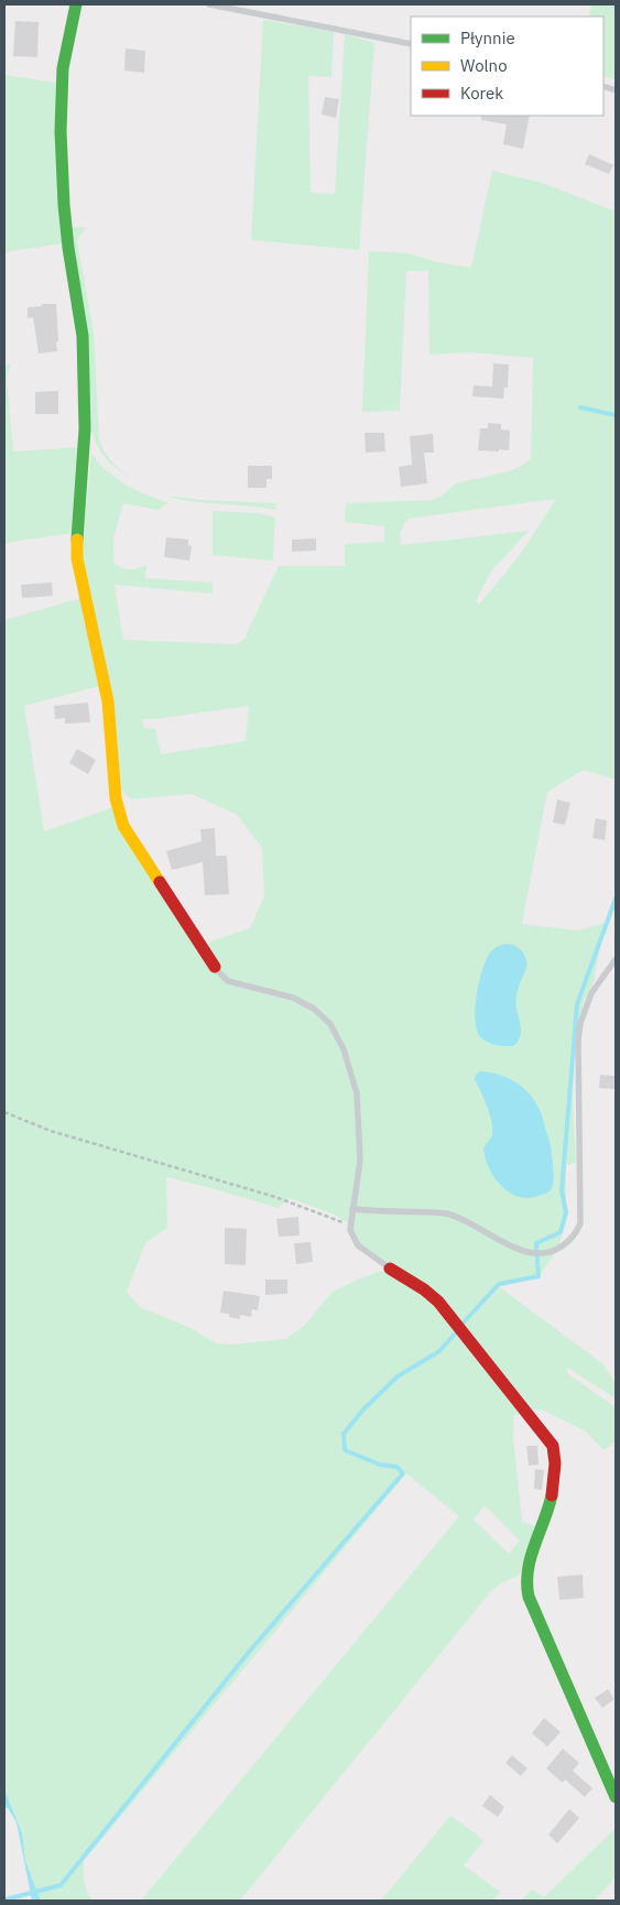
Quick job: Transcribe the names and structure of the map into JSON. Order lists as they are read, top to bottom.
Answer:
{
  "legend": ["Płynnie", "Wolno", "Korek"]
}
